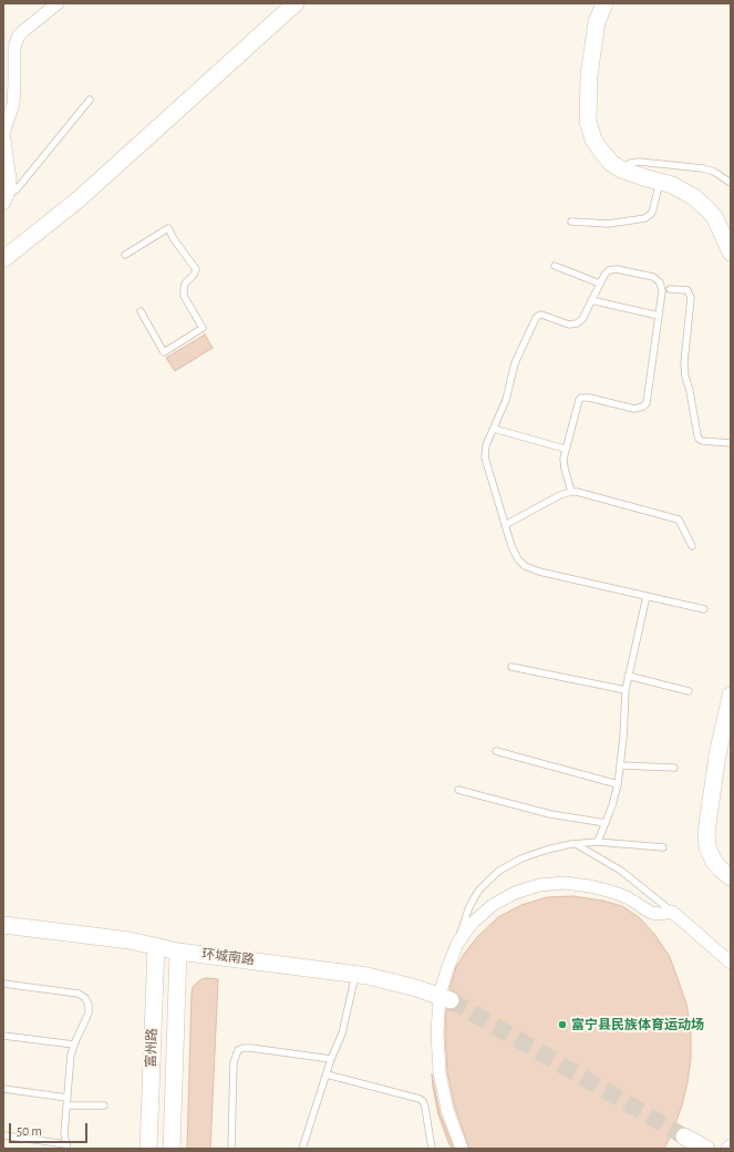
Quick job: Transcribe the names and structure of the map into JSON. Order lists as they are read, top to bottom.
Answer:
{
  "streets": {
    "main road": ["环城南路", "富州路"]
  },
  "crossings": [
    ["环城南路", "富州路"]
  ],
  "places": ["富宁县民族体育运动场"],
  "scale_bar": "50 m"
}
